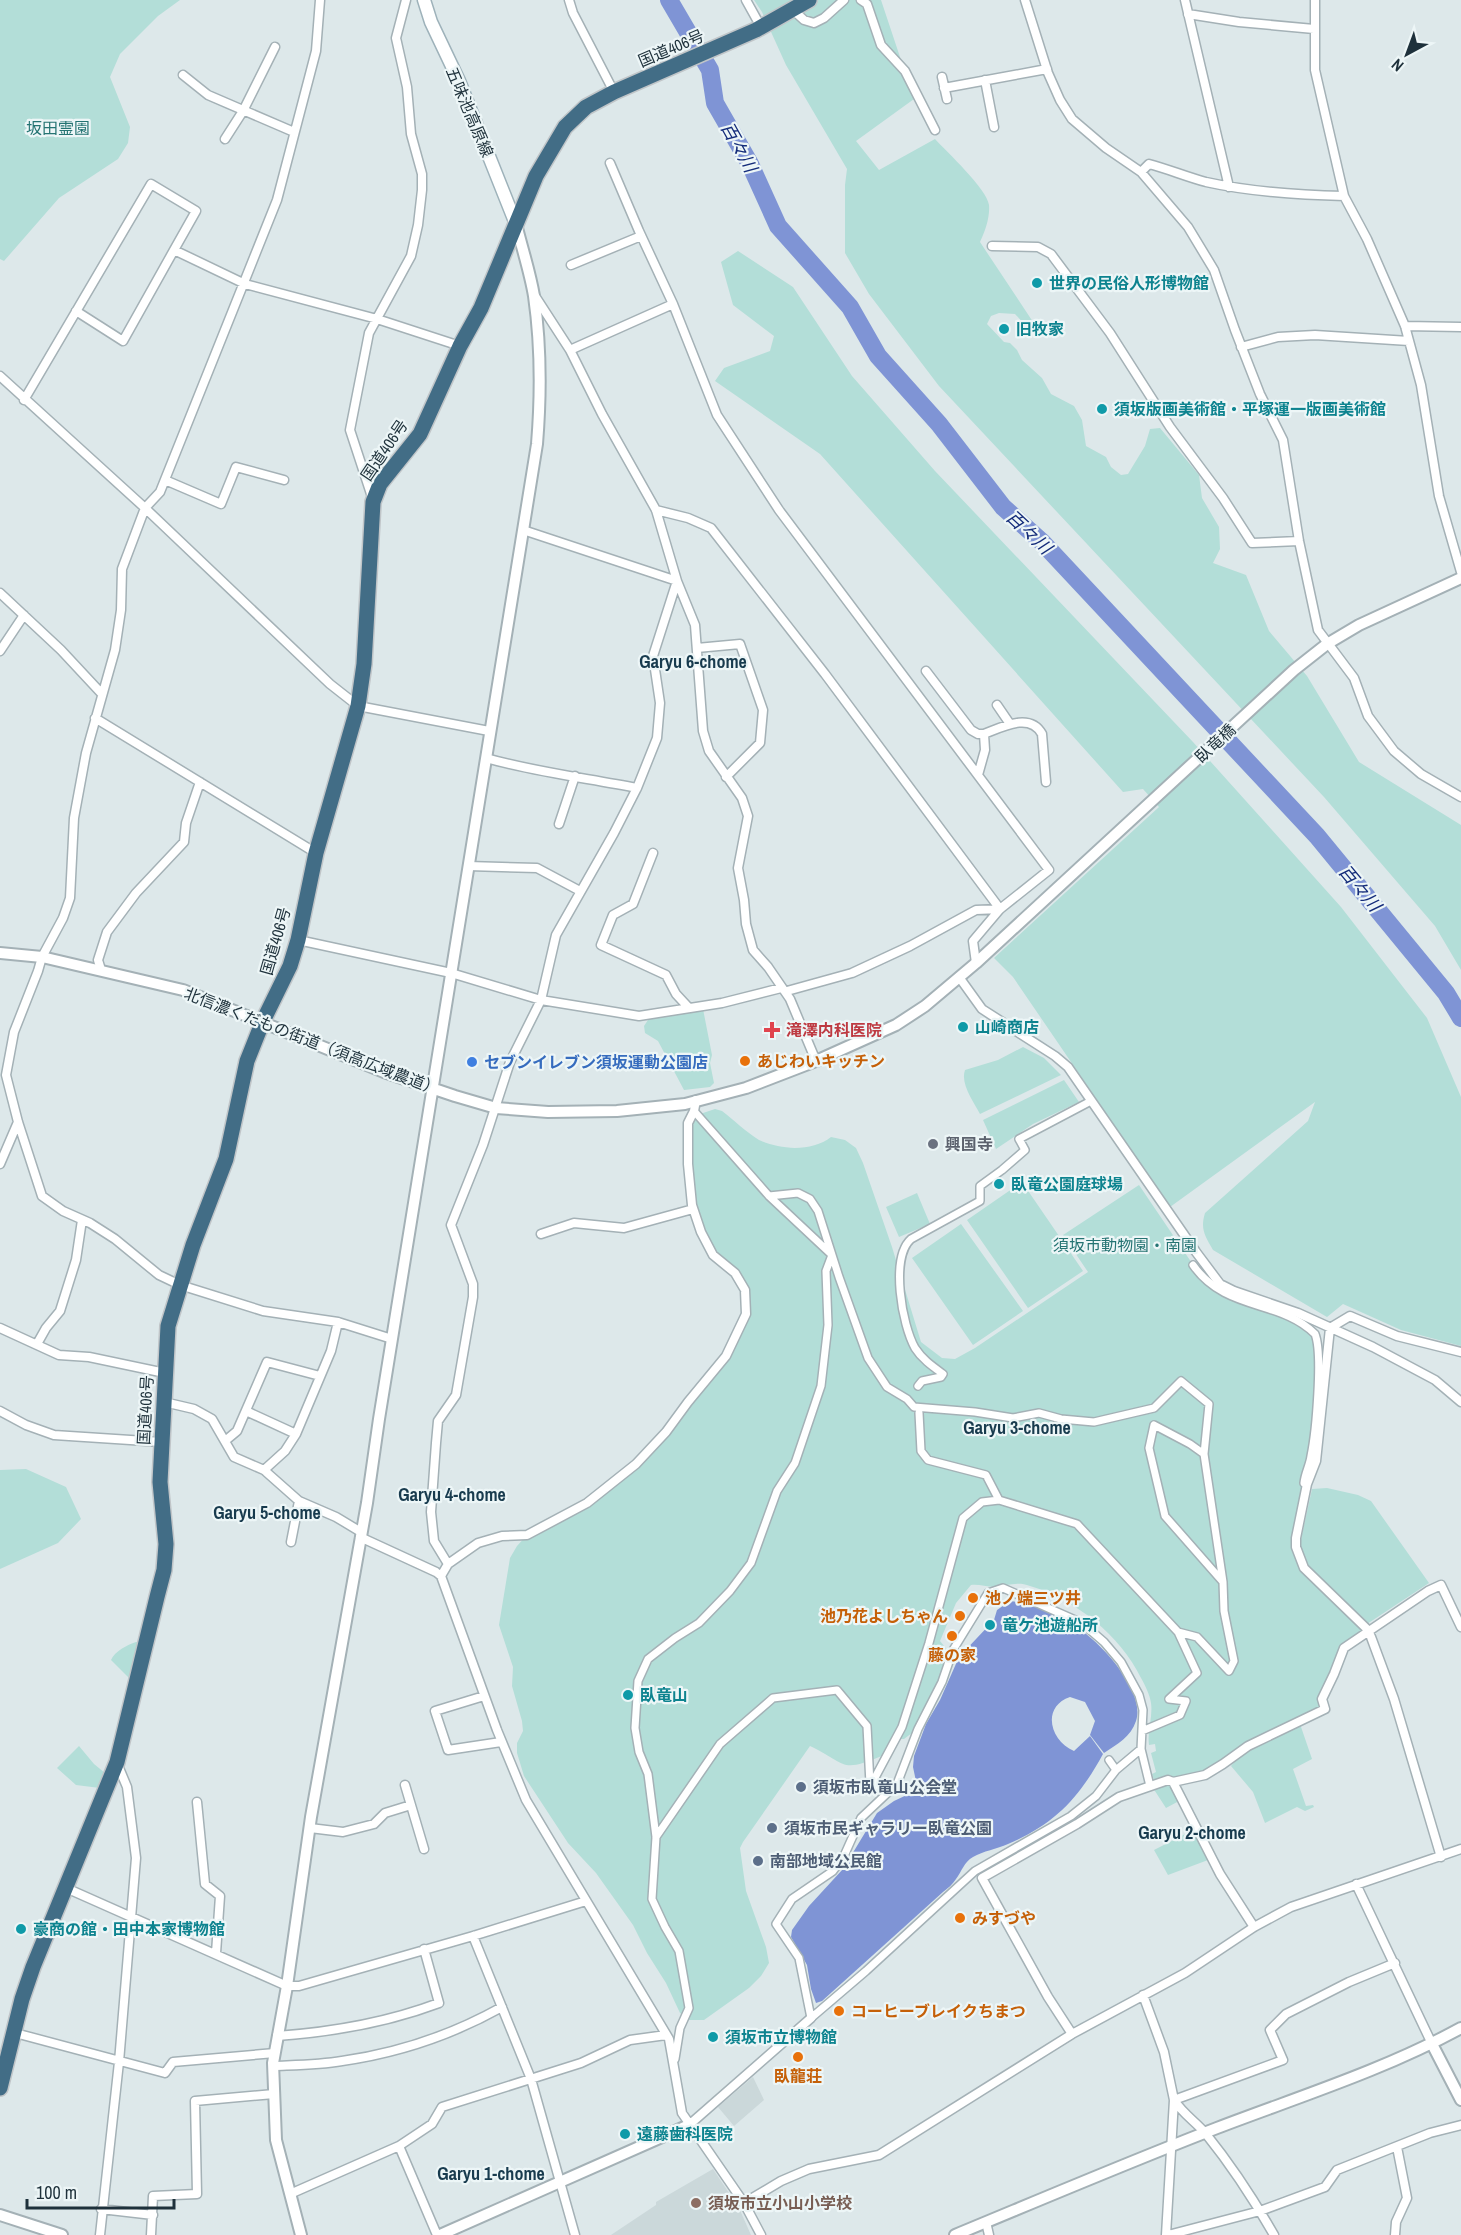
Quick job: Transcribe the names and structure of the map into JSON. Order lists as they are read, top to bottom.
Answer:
{
  "streets": {
    "highway": ["国道406号"],
    "main road": ["五味池高原線"],
    "street": ["臥竜橋", "北信濃くだもの街道（須高広域農道）"]
  },
  "crossings": [
    ["国道406号", "五味池高原線"],
    ["国道406号", "北信濃くだもの街道（須高広域農道）"],
    ["臥竜橋", "北信濃くだもの街道（須高広域農道）"]
  ],
  "districts": [
    "Garyu 6-chome",
    "Garyu 3-chome",
    "Garyu 4-chome",
    "Garyu 5-chome",
    "Garyu 2-chome",
    "Garyu 1-chome"
  ],
  "water": ["百々川"],
  "parks": ["坂田霊園", "須坂市動物園・南園"],
  "places": {
    "other": [
      "世界の民俗人形博物館",
      "旧牧家",
      "須坂版画美術館・平塚運一版画美術館",
      "山崎商店",
      "あじわいキッチン",
      "セブンイレブン須坂運動公園店",
      "興国寺",
      "臥竜公園庭球場",
      "池ノ端三ツ井",
      "池乃花よしちゃん",
      "竜ケ池遊船所",
      "藤の家",
      "臥竜山",
      "須坂市臥竜山公会堂",
      "須坂市民ギャラリー臥竜公園",
      "南部地域公民館",
      "みすづや",
      "豪商の館・田中本家博物館",
      "コーヒーブレイクちまつ",
      "須坂市立博物館",
      "臥龍荘",
      "遠藤歯科医院",
      "須坂市立小山小学校"
    ],
    "health": ["滝澤内科医院"]
  },
  "scale_bar": "100 m",
  "north": "bottom left"
}
